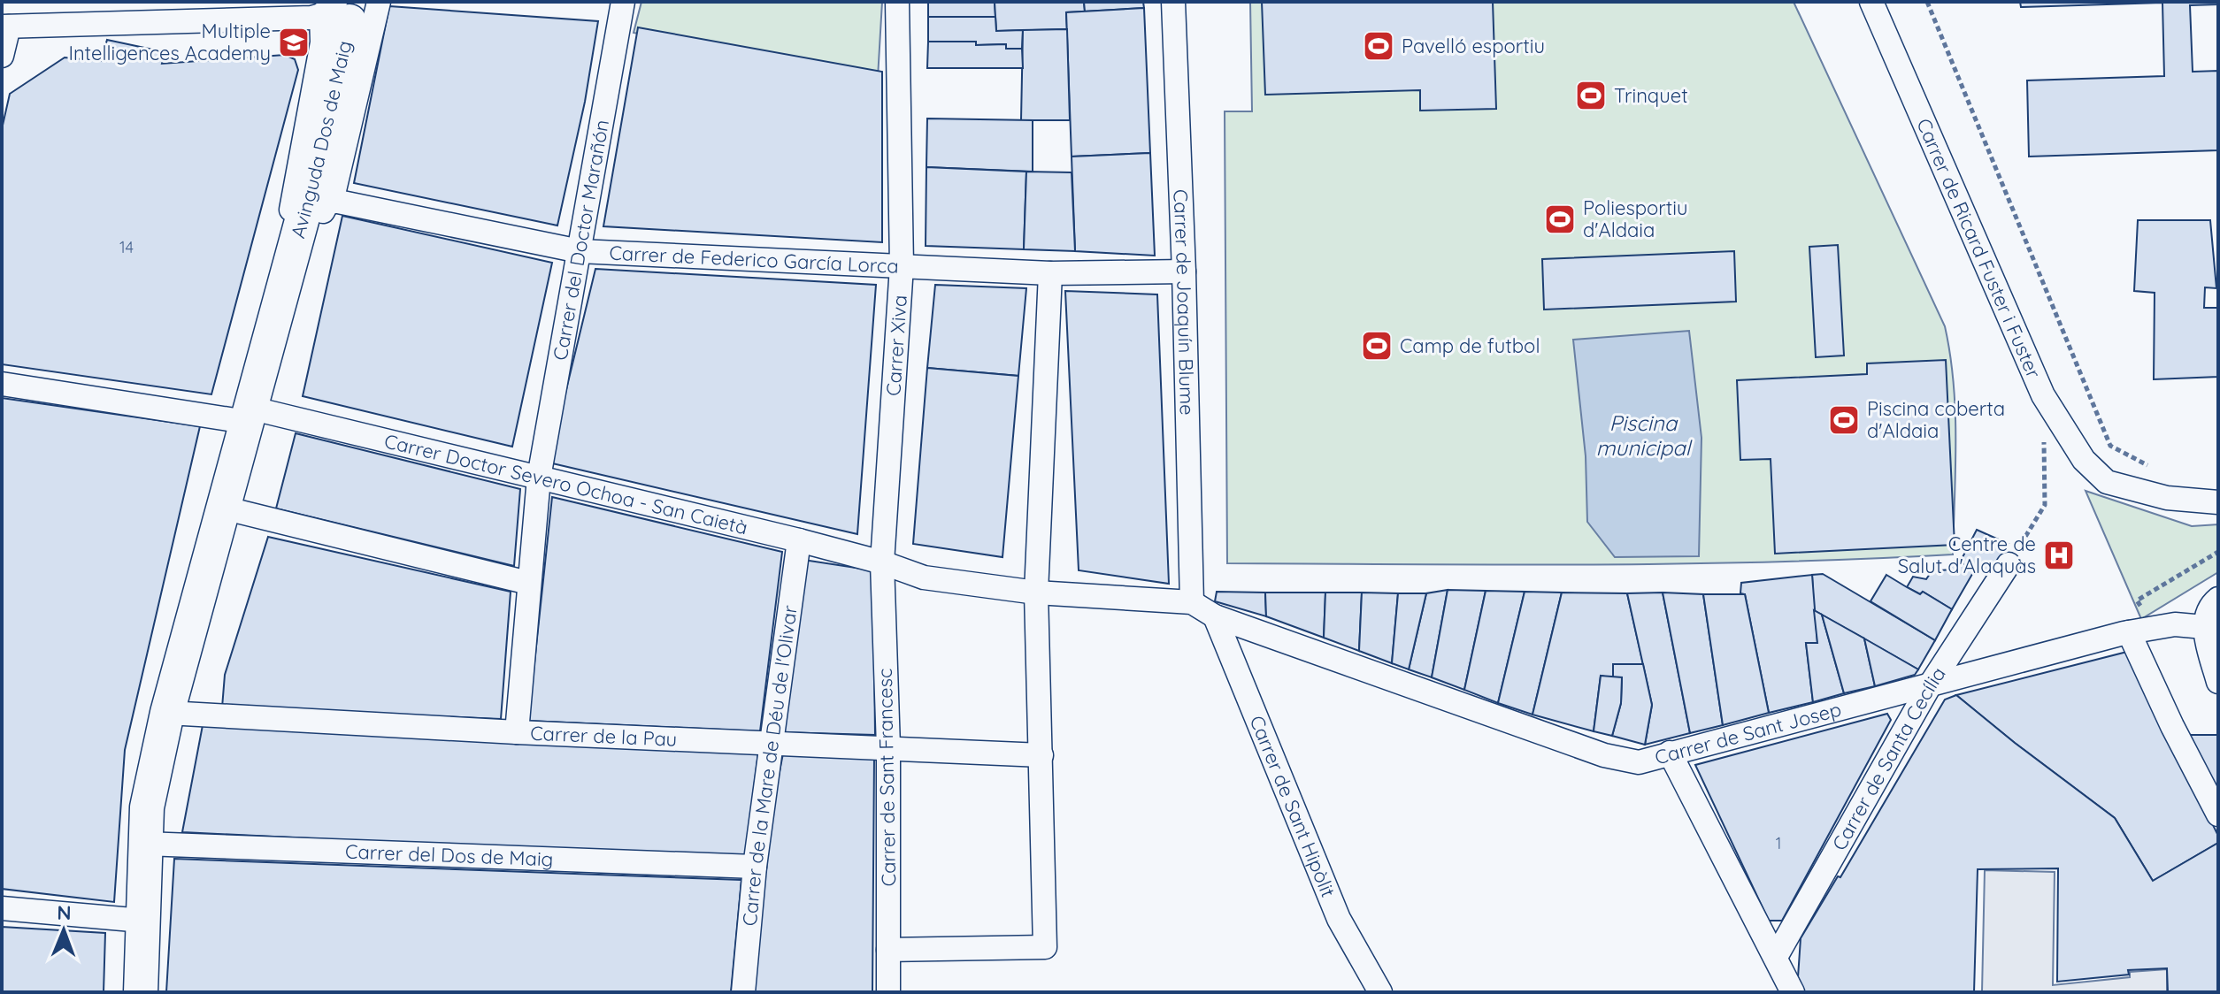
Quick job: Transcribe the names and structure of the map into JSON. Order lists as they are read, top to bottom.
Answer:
{
  "streets": {
    "street": [
      "Avinguda Dos de Maig",
      "Carrer del Doctor Marañón",
      "Carrer de Ricard Fuster i Fuster",
      "Carrer de Federico García Lorca",
      "Carrer de Joaquín Blume",
      "Carrer Xiva",
      "Carrer Doctor Severo Ochoa - San Caietà",
      "Carrer de Sant Josep",
      "Carrer de la Pau",
      "Carrer de Santa Cecília",
      "Carrer de la Mare de Déu de l'Olivar",
      "Carrer de Sant Francesc",
      "Carrer de Sant Hipòlit",
      "Carrer del Dos de Maig"
    ]
  },
  "crossings": [
    ["Avinguda Dos de Maig", "Carrer de Federico García Lorca"],
    ["Avinguda Dos de Maig", "Carrer Doctor Severo Ochoa - San Caietà"],
    ["Avinguda Dos de Maig", "Carrer de la Pau"],
    ["Avinguda Dos de Maig", "Carrer del Dos de Maig"],
    ["Carrer del Doctor Marañón", "Carrer de Federico García Lorca"],
    ["Carrer del Doctor Marañón", "Carrer Doctor Severo Ochoa - San Caietà"],
    ["Carrer del Doctor Marañón", "Carrer de la Pau"],
    ["Carrer de Federico García Lorca", "Carrer de Joaquín Blume"],
    ["Carrer de Federico García Lorca", "Carrer Xiva"],
    ["Carrer de Joaquín Blume", "Carrer Doctor Severo Ochoa - San Caietà"],
    ["Carrer de Joaquín Blume", "Carrer de Sant Josep"],
    ["Carrer Xiva", "Carrer Doctor Severo Ochoa - San Caietà"],
    ["Carrer Xiva", "Carrer de Sant Francesc"],
    ["Carrer Doctor Severo Ochoa - San Caietà", "Carrer de Sant Josep"],
    ["Carrer Doctor Severo Ochoa - San Caietà", "Carrer de la Mare de Déu de l'Olivar"],
    ["Carrer Doctor Severo Ochoa - San Caietà", "Carrer de Sant Francesc"],
    ["Carrer de Sant Josep", "Carrer de Santa Cecília"],
    ["Carrer de Sant Josep", "Carrer de Sant Hipòlit"],
    ["Carrer de la Pau", "Carrer de la Mare de Déu de l'Olivar"],
    ["Carrer de la Pau", "Carrer de Sant Francesc"],
    ["Carrer de la Mare de Déu de l'Olivar", "Carrer del Dos de Maig"]
  ],
  "water": ["Piscina municipal"],
  "places": {
    "school or university": ["Multiple Intelligences Academy"],
    "sports": [
      "Pavelló esportiu",
      "Trinquet",
      "Poliesportiu d'Aldaia",
      "Camp de futbol",
      "Piscina coberta d'Aldaia"
    ],
    "hospital": ["Centre de Salut d'Alaquàs"]
  },
  "house_numbers": ["14", "1"],
  "north": "top"
}
